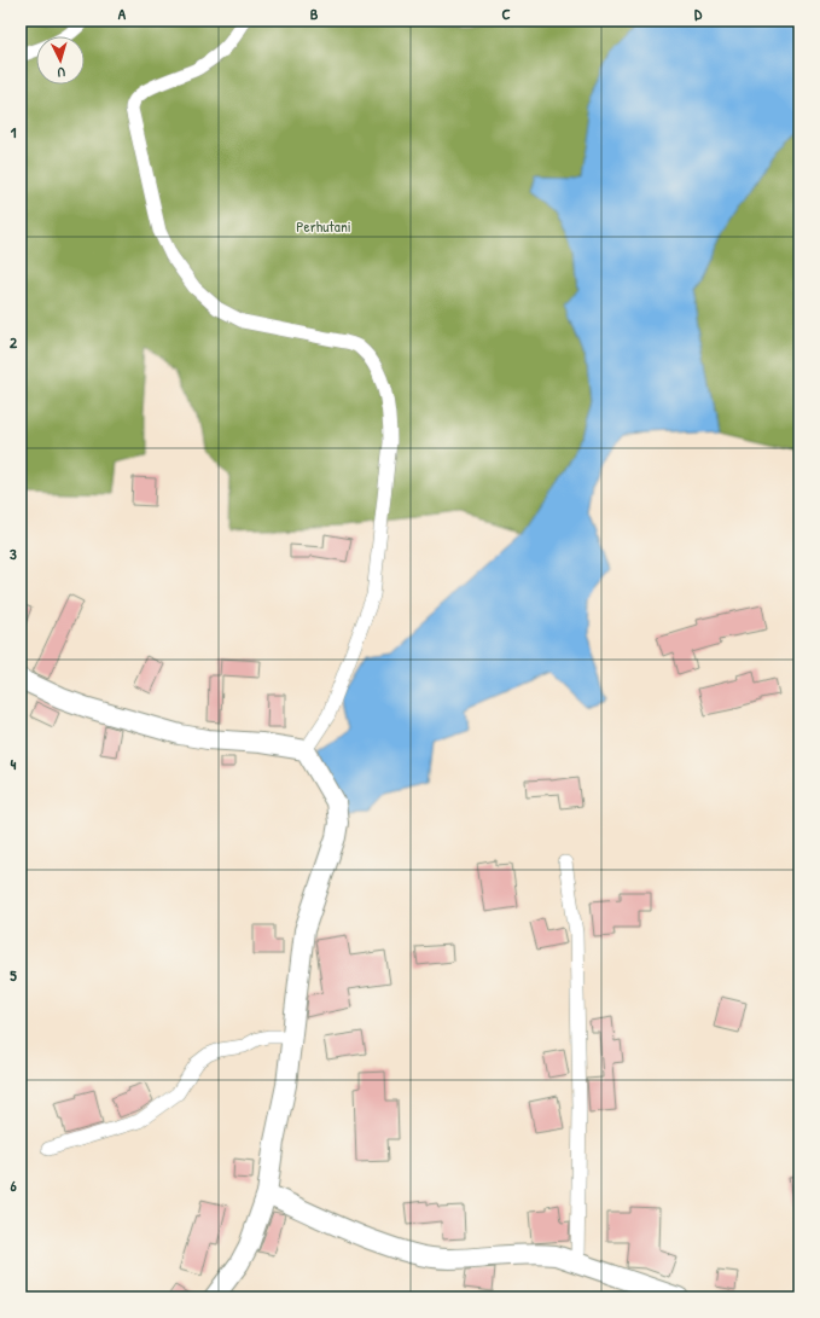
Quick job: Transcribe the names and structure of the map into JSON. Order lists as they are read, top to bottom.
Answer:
{
  "parks": ["Perhutani"],
  "north": "bottom",
  "grid": {
    "columns": [
      "A",
      "B",
      "C",
      "D"
    ],
    "rows": [
      "1",
      "2",
      "3",
      "4",
      "5",
      "6"
    ]
  }
}
